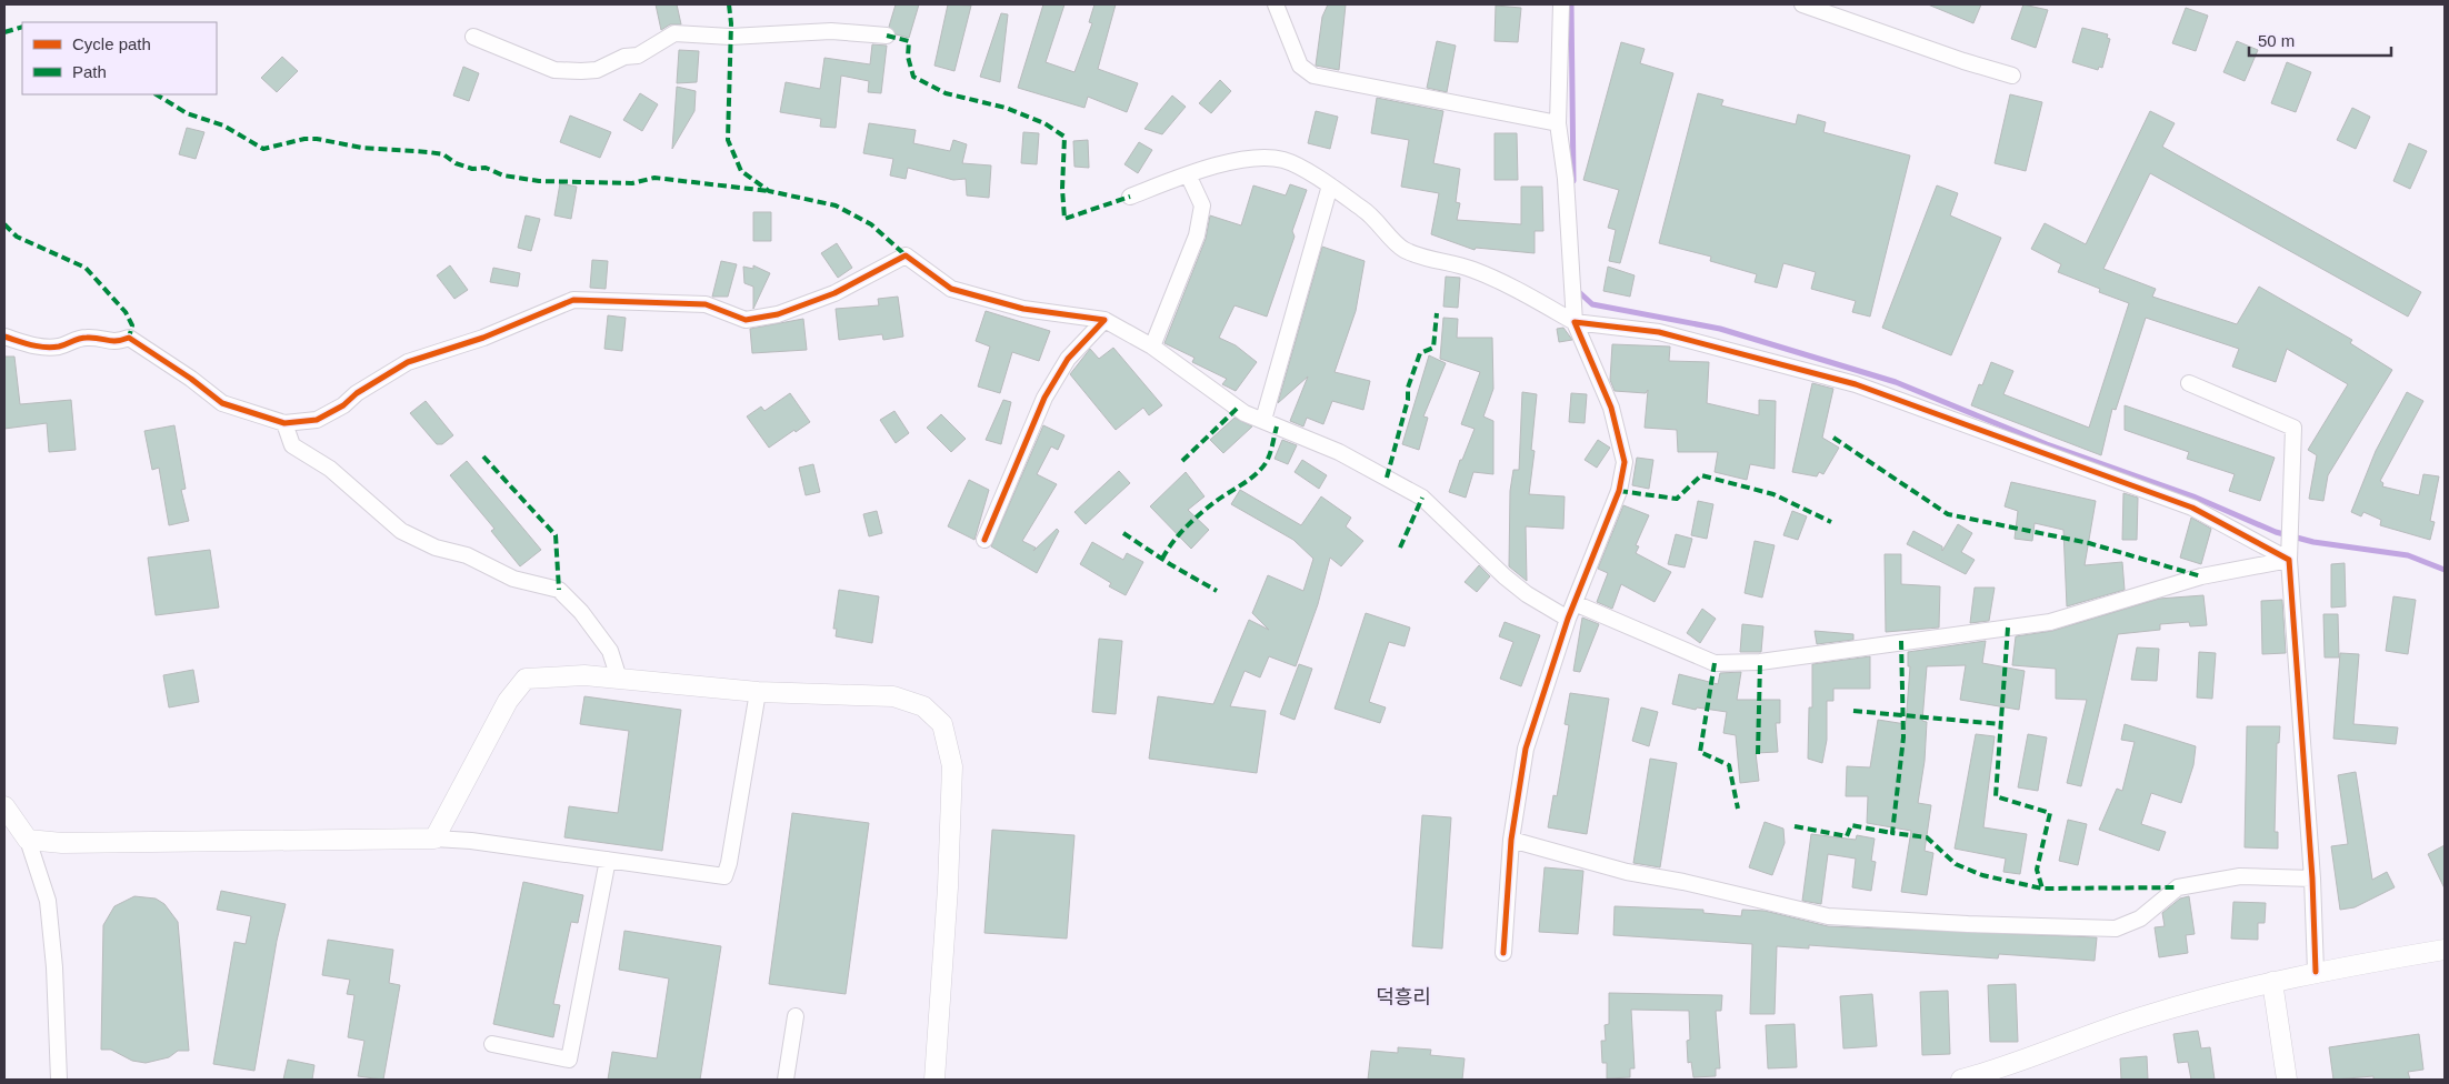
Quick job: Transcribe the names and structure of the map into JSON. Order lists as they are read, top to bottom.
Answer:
{
  "districts": ["덕흥리"],
  "legend": ["Cycle path", "Path"],
  "scale_bar": "50 m"
}
